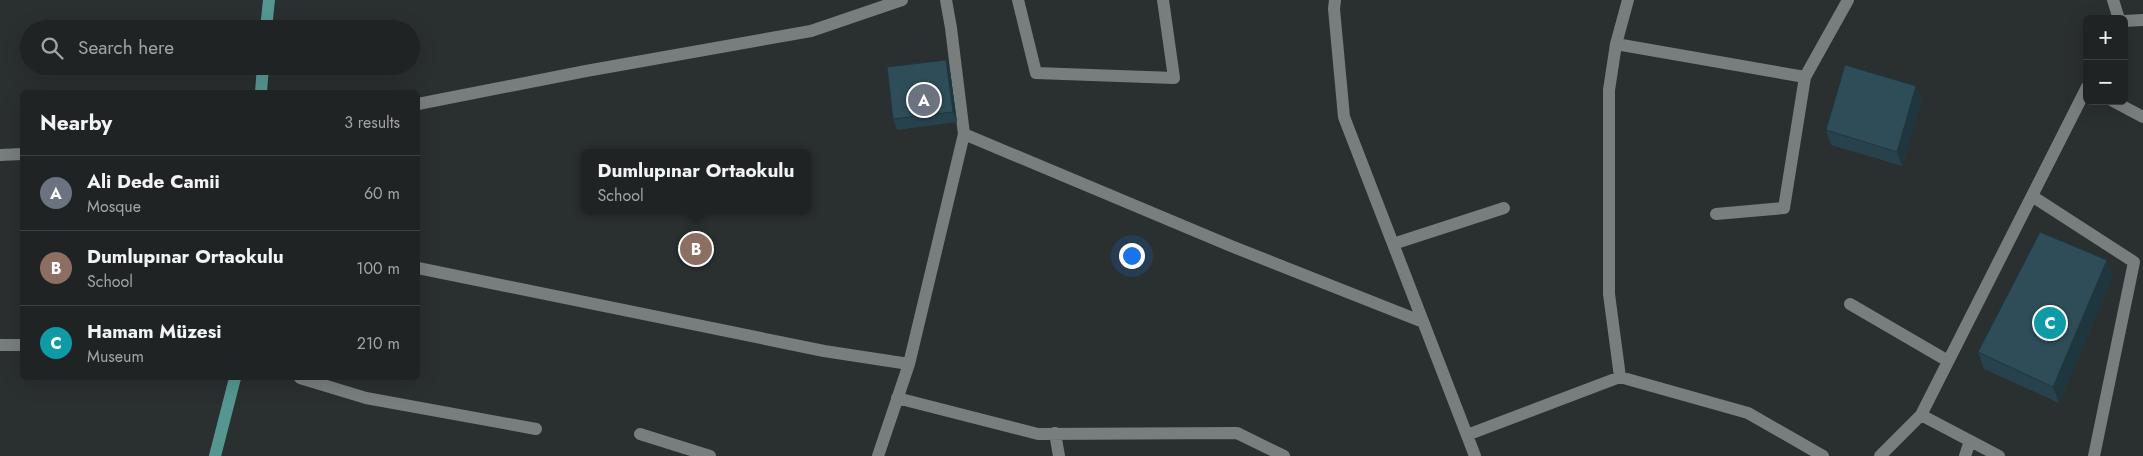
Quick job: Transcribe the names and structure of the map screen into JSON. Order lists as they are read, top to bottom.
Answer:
{
  "page": {
    "map_buttons": ["+", "−"],
    "search": "Search here",
    "pins": ["A", "B", "C"],
    "heading": ["Nearby", "3 results"],
    "popup": ["Dumlupınar Ortaokulu", "School"],
    "list": [
      {
        "mark": "A",
        "name": "Ali Dede Camii",
        "note": "Mosque",
        "value": "60 m"
      },
      {
        "mark": "B",
        "name": "Dumlupınar Ortaokulu",
        "note": "School",
        "value": "100 m"
      },
      {
        "mark": "C",
        "name": "Hamam Müzesi",
        "note": "Museum",
        "value": "210 m"
      }
    ]
  }
}
